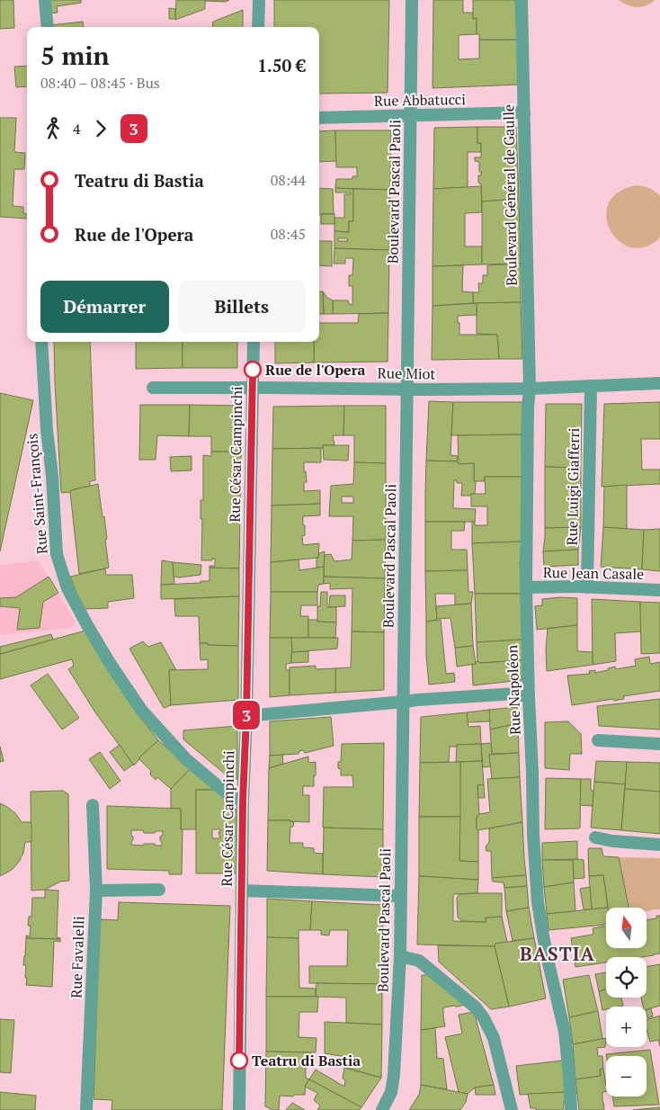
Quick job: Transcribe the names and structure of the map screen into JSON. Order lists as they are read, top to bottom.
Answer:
{
  "streets": {
    "street": [
      "Rue Abbatucci",
      "Boulevard Pascal Paoli",
      "Boulevard Général de Gaulle",
      "Rue Miot",
      "Rue César Campinchi",
      "Rue Luigi Giafferri",
      "Rue Saint-François",
      "Rue Jean Casale",
      "Rue Napoléon",
      "Rue Favalelli"
    ]
  },
  "crossings": [
    ["Rue Abbatucci", "Boulevard Pascal Paoli"],
    ["Rue Abbatucci", "Boulevard Général de Gaulle"],
    ["Boulevard Pascal Paoli", "Rue Miot"],
    ["Boulevard Général de Gaulle", "Rue Miot"],
    ["Boulevard Général de Gaulle", "Rue Napoléon"],
    ["Rue Miot", "Rue César Campinchi"],
    ["Rue Miot", "Rue Luigi Giafferri"],
    ["Rue Miot", "Rue Napoléon"],
    ["Rue César Campinchi", "Rue Saint-François"],
    ["Rue Luigi Giafferri", "Rue Jean Casale"],
    ["Rue Jean Casale", "Rue Napoléon"]
  ],
  "districts": ["BASTIA"],
  "places": ["Rue de l'Opera", "Teatru di Bastia"],
  "lines": ["bus line 3"],
  "north": "top",
  "page": {
    "on_map": "3",
    "heading": ["5 min", "08:40 – 08:45 · Bus", "1.50 €"],
    "legs": ["4", "3"],
    "list": [
      {
        "name": "Teatru di Bastia",
        "value": "08:44"
      },
      {
        "name": "Rue de l'Opera",
        "value": "08:45"
      }
    ],
    "buttons": ["Démarrer", "Billets"],
    "map_buttons": ["+", "−"]
  }
}
